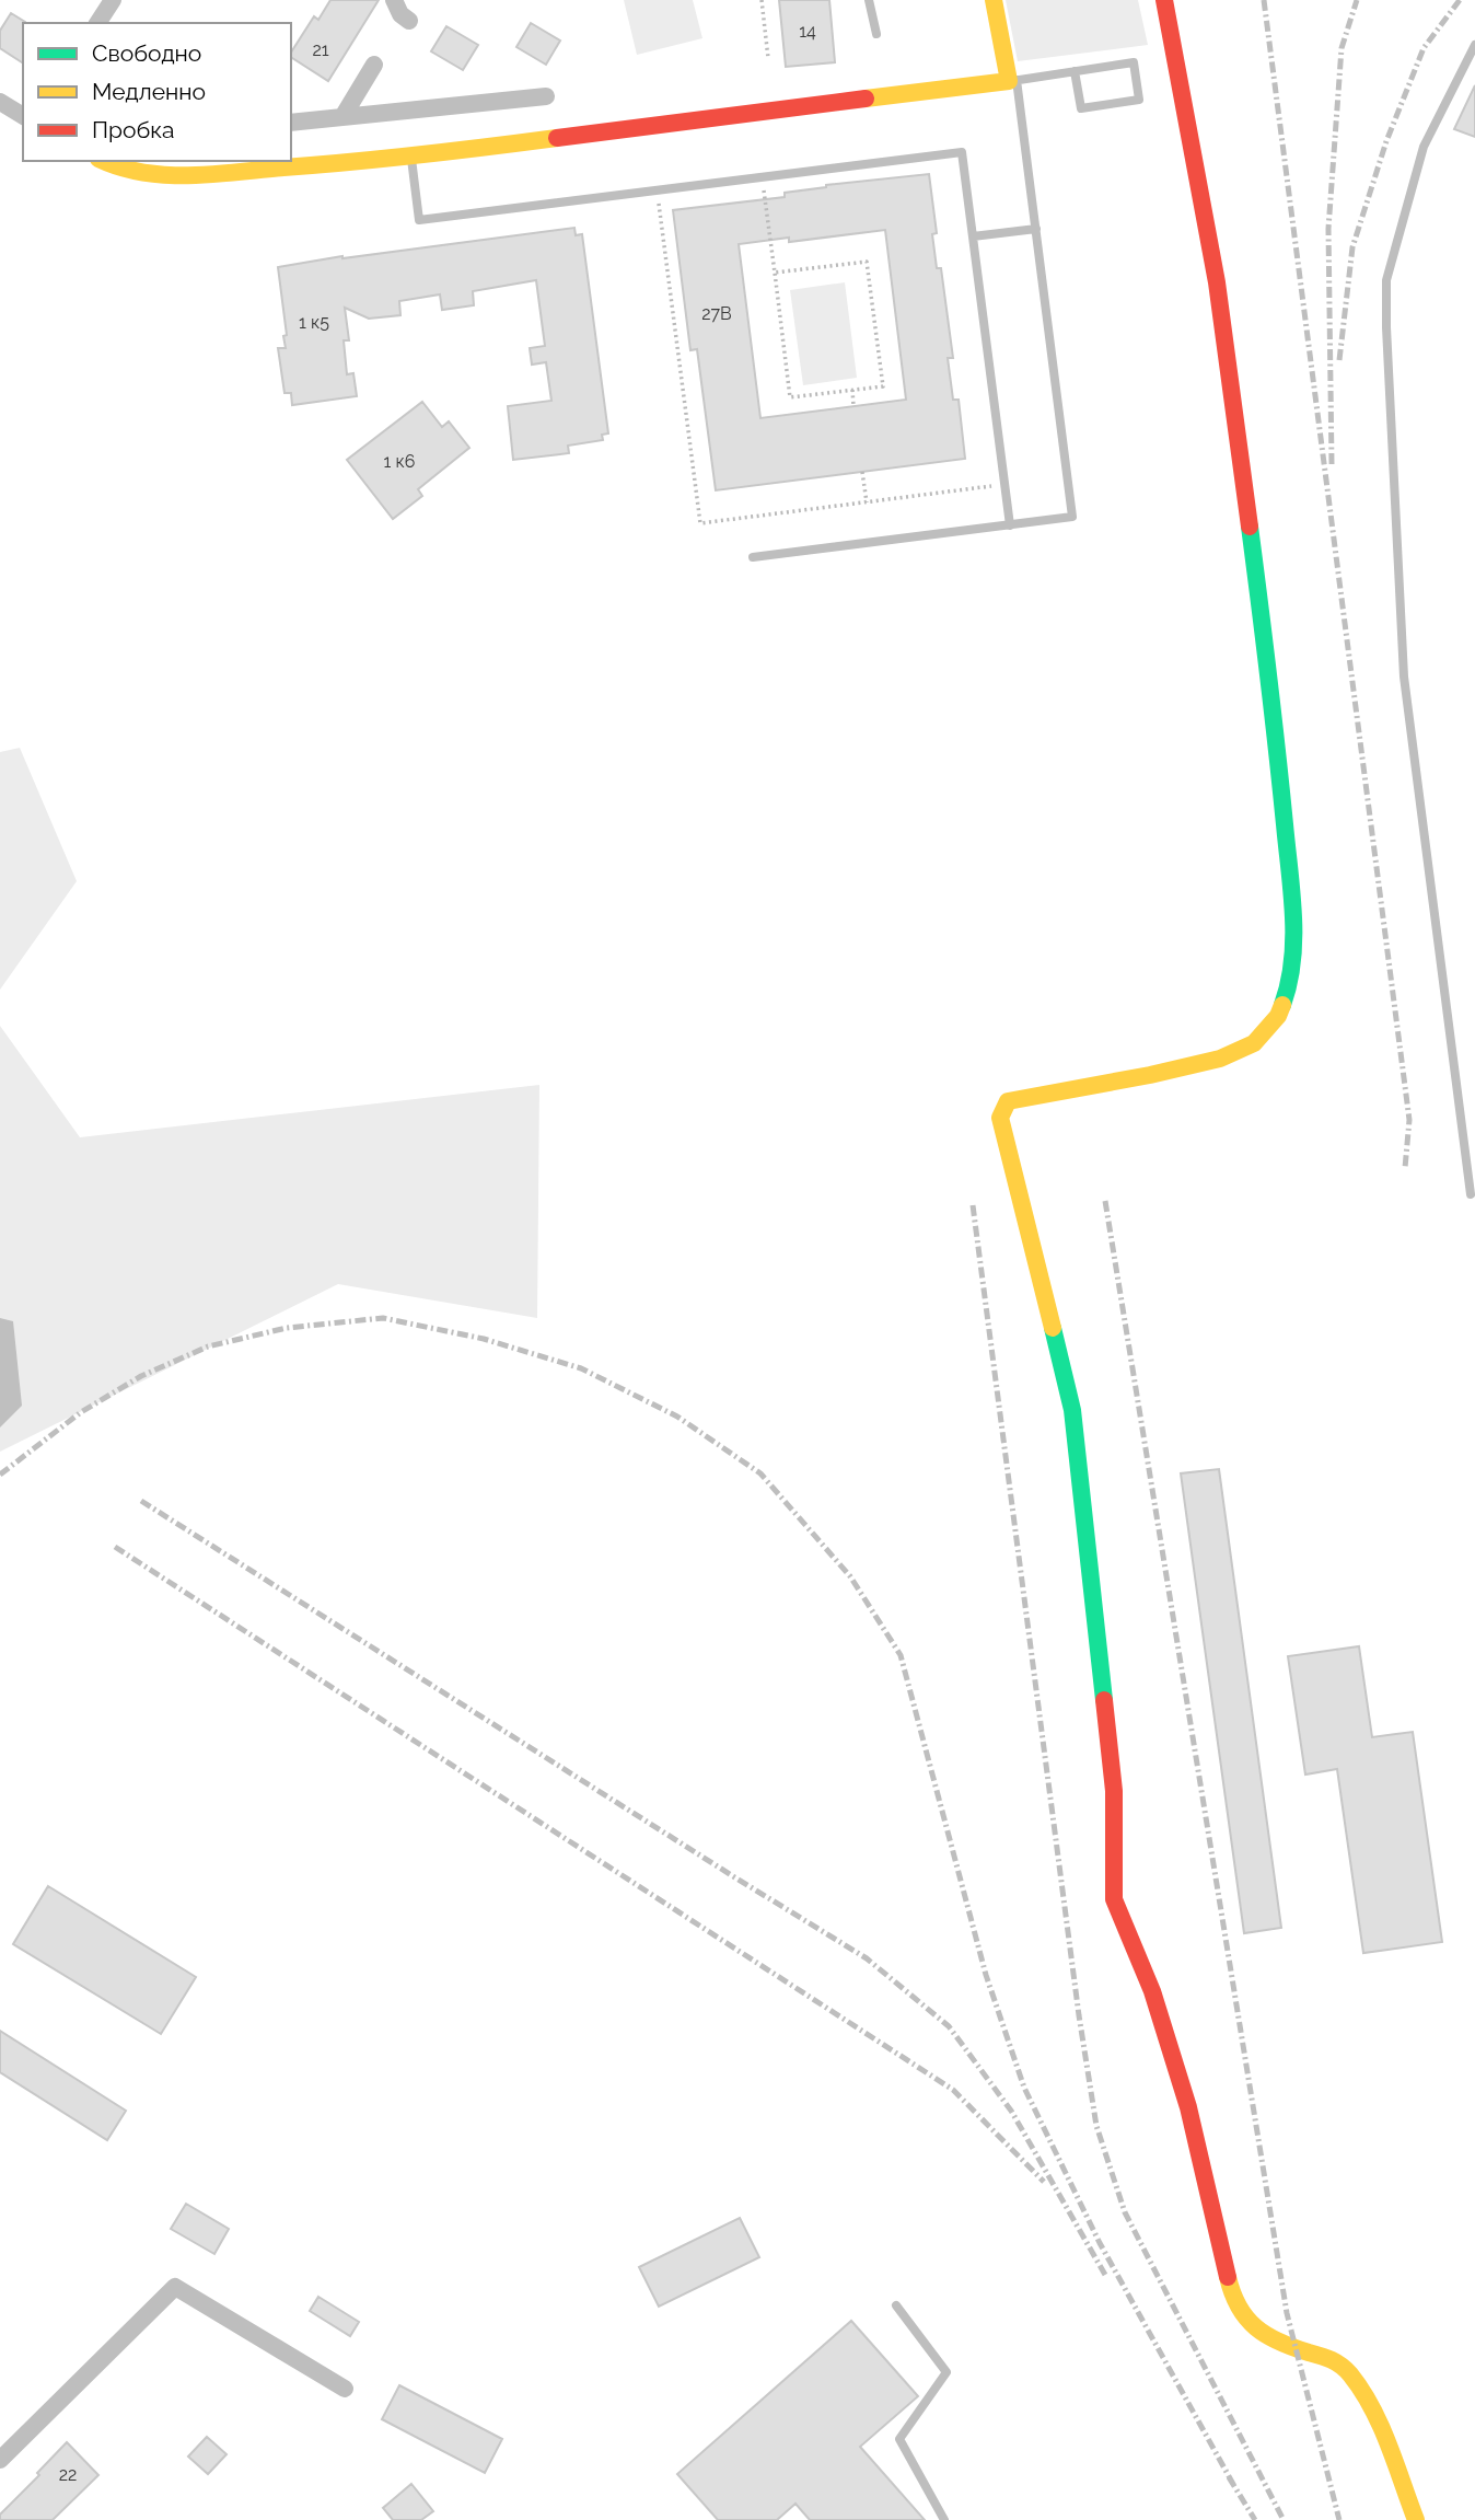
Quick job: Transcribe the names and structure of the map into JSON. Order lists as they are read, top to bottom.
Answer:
{
  "house_numbers": [
    "14",
    "21",
    "27В",
    "1 к5",
    "1 к6",
    "22"
  ],
  "legend": ["Свободно", "Медленно", "Пробка"]
}
